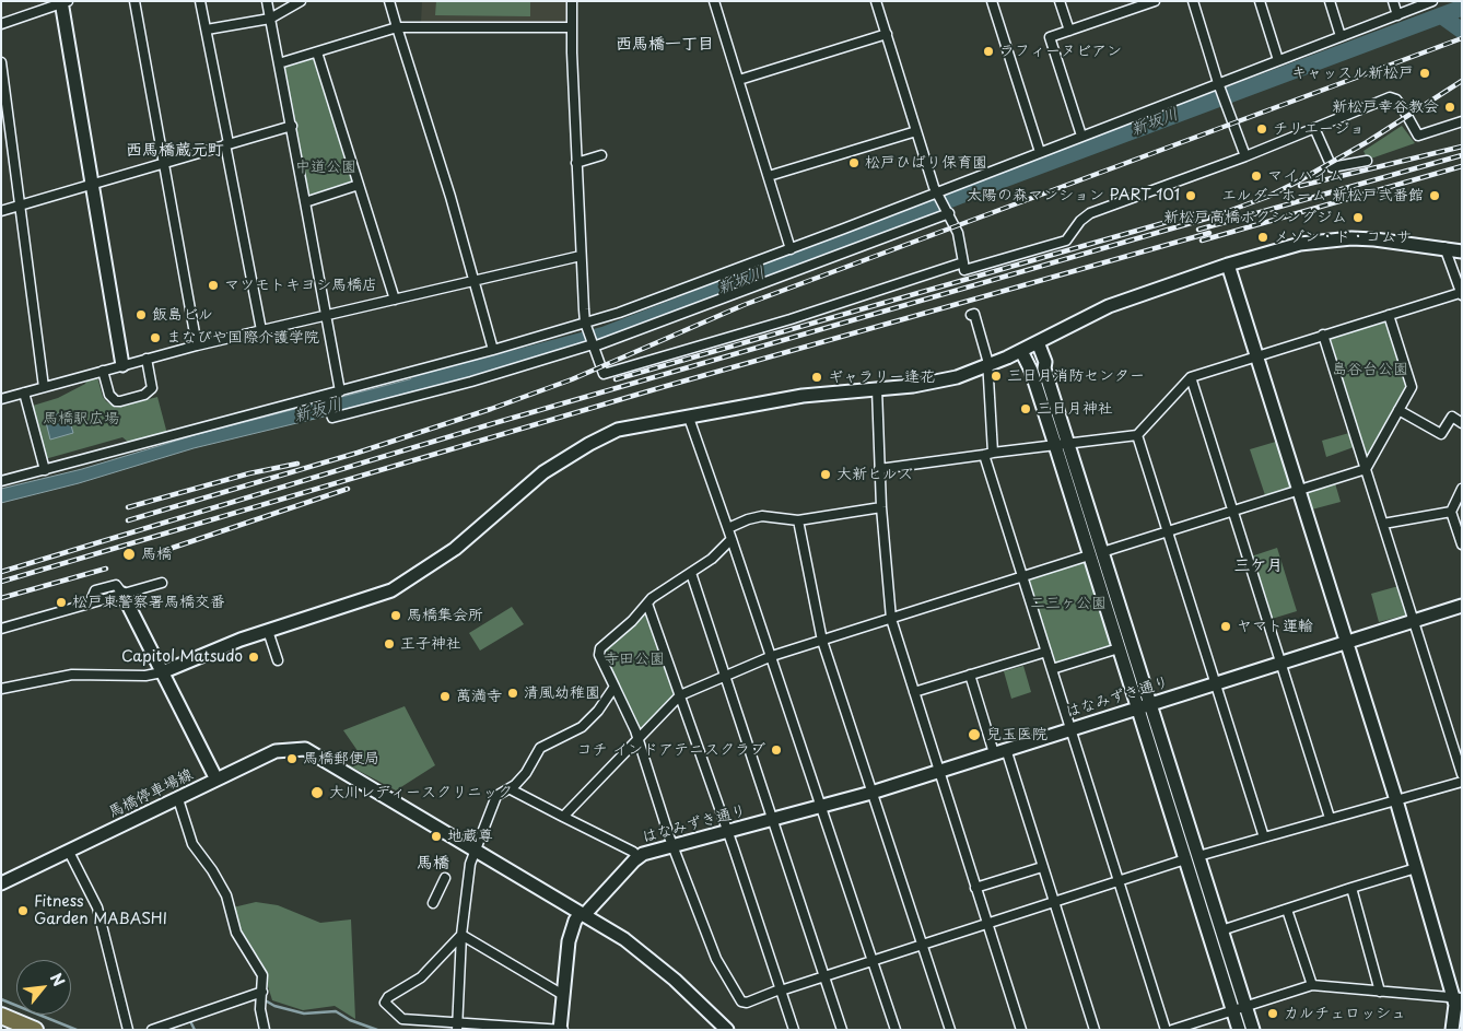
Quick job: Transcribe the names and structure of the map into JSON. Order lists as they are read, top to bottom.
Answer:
{
  "streets": {
    "street": ["はなみずき通り", "馬橋停車場線"]
  },
  "districts": [
    "西馬橋一丁目",
    "西馬橋蔵元町",
    "三ケ月",
    "馬橋"
  ],
  "water": ["新坂川"],
  "parks": [
    "中道公園",
    "島谷台公園",
    "馬橋駅広場",
    "二三ヶ公園",
    "寺田公園"
  ],
  "places": [
    "ラフィーヌビアン",
    "キャッスル新松戸",
    "新松戸幸谷教会",
    "チリエージョ",
    "松戸ひばり保育園",
    "マイハイム",
    "太陽の森マンション PART 101",
    "エルダーホーム 新松戸弐番館",
    "新松戸高橋ボクシングジム",
    "メゾン・ド・コムサ",
    "マツモトキヨシ馬橋店",
    "飯島ビル",
    "まなびや国際介護学院",
    "三日月消防センター",
    "ギャラリー逢花",
    "三日月神社",
    "大新ヒルズ",
    "馬橋",
    "松戸東警察署馬橋交番",
    "馬橋集会所",
    "ヤマト運輸",
    "王子神社",
    "Capitol Matsudo",
    "清風幼稚園",
    "萬満寺",
    "兒玉医院",
    "コチ インドアテニスクラブ",
    "馬橋郵便局",
    "大川レディースクリニック",
    "地蔵尊",
    "Fitness Garden MABASHI",
    "カルチェロッシュ"
  ],
  "north": "top right"
}
